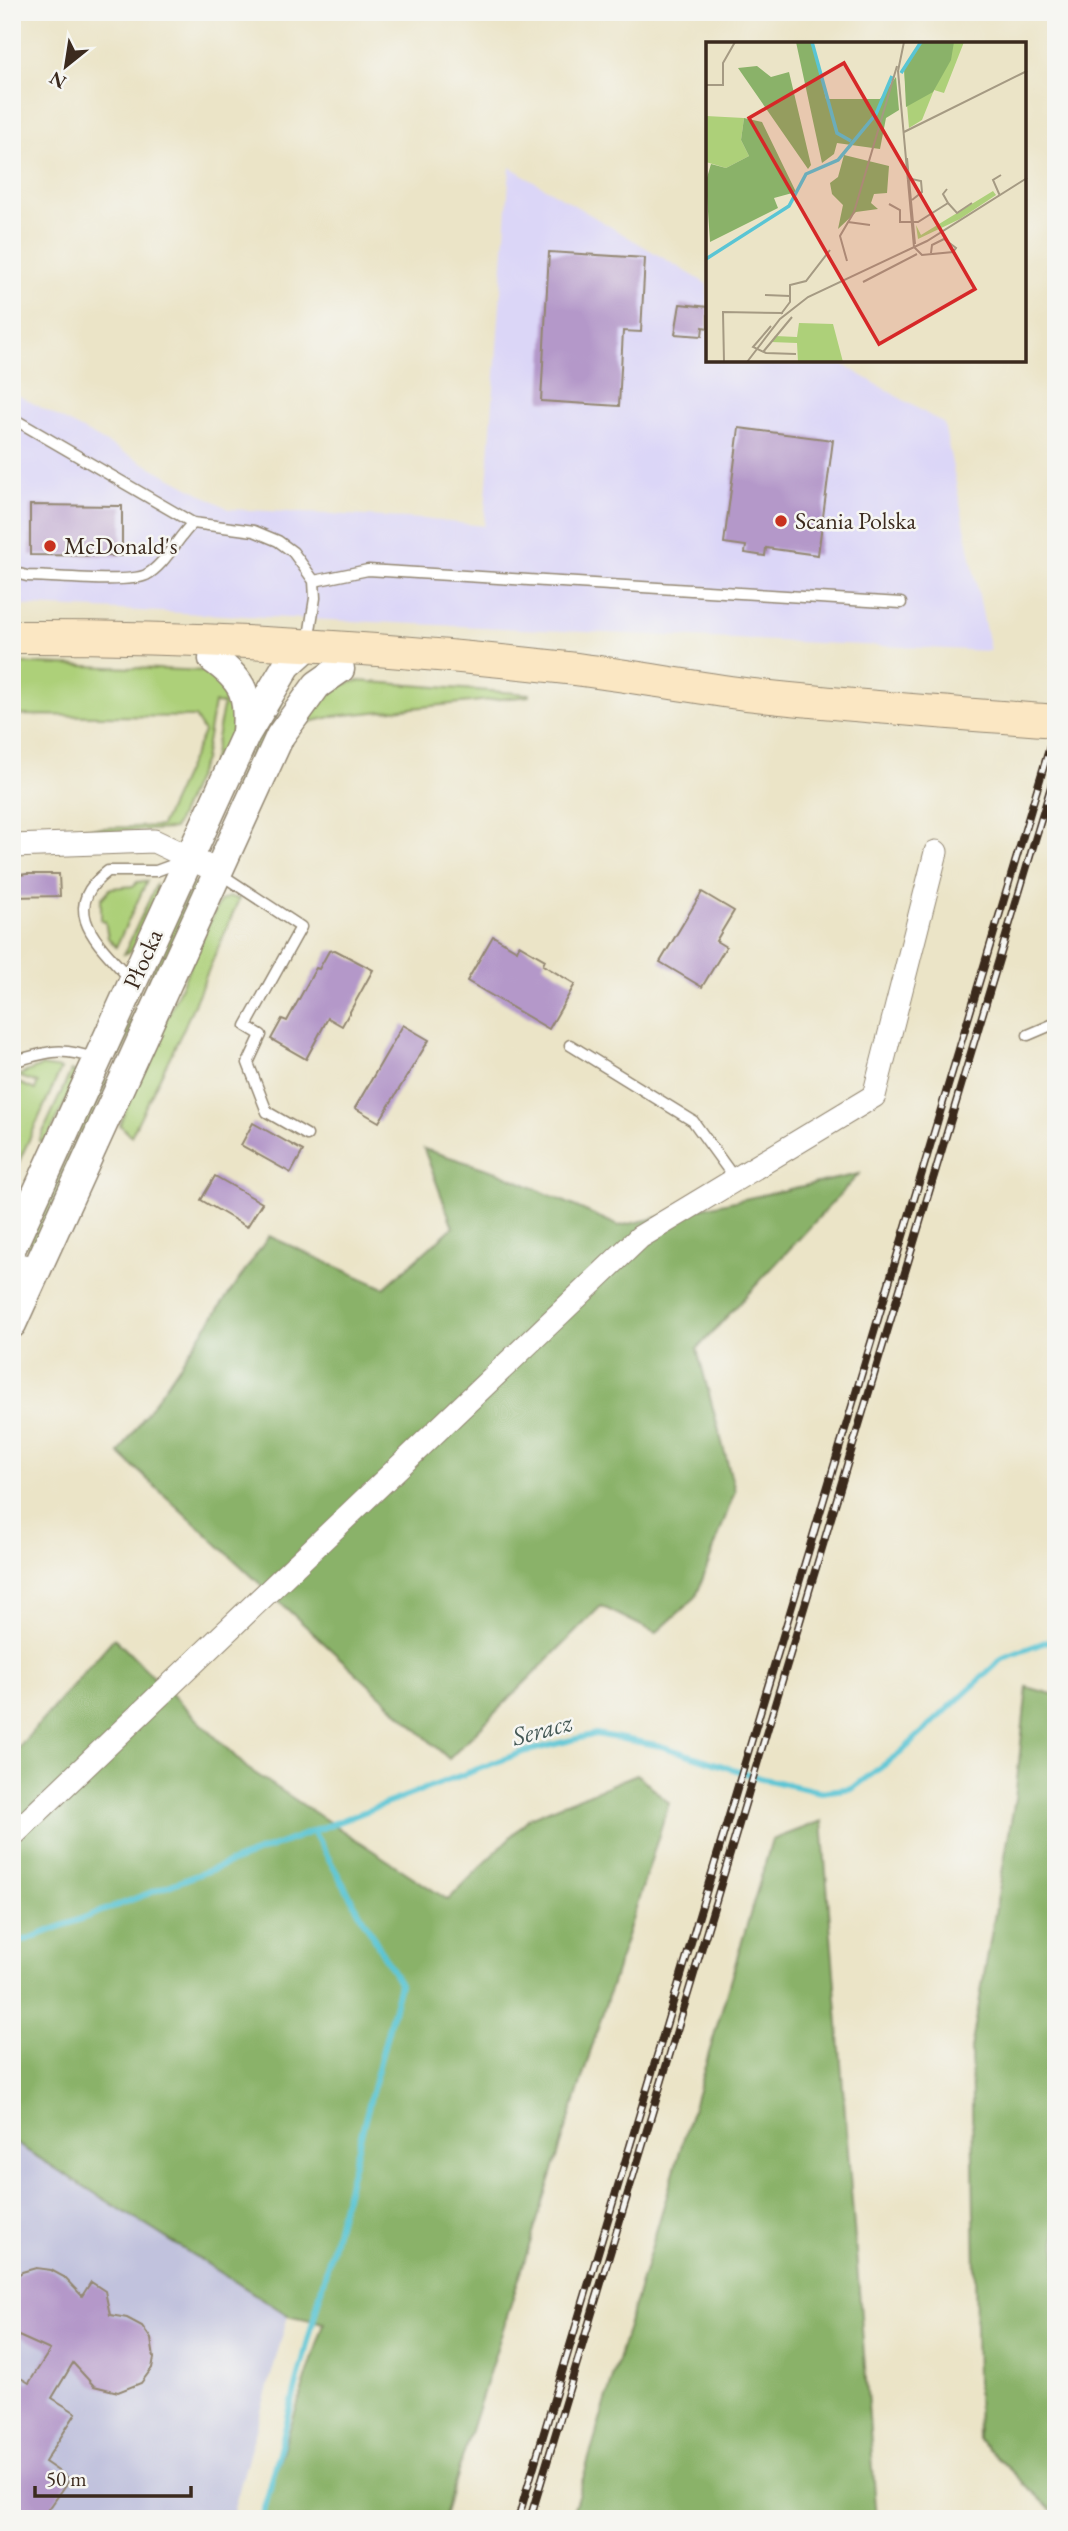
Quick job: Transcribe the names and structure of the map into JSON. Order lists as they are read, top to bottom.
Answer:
{
  "streets": {
    "street": ["Płocka"]
  },
  "water": ["Seracz"],
  "places": ["Scania Polska", "McDonald's"],
  "scale_bar": "50 m",
  "north": "bottom left"
}
